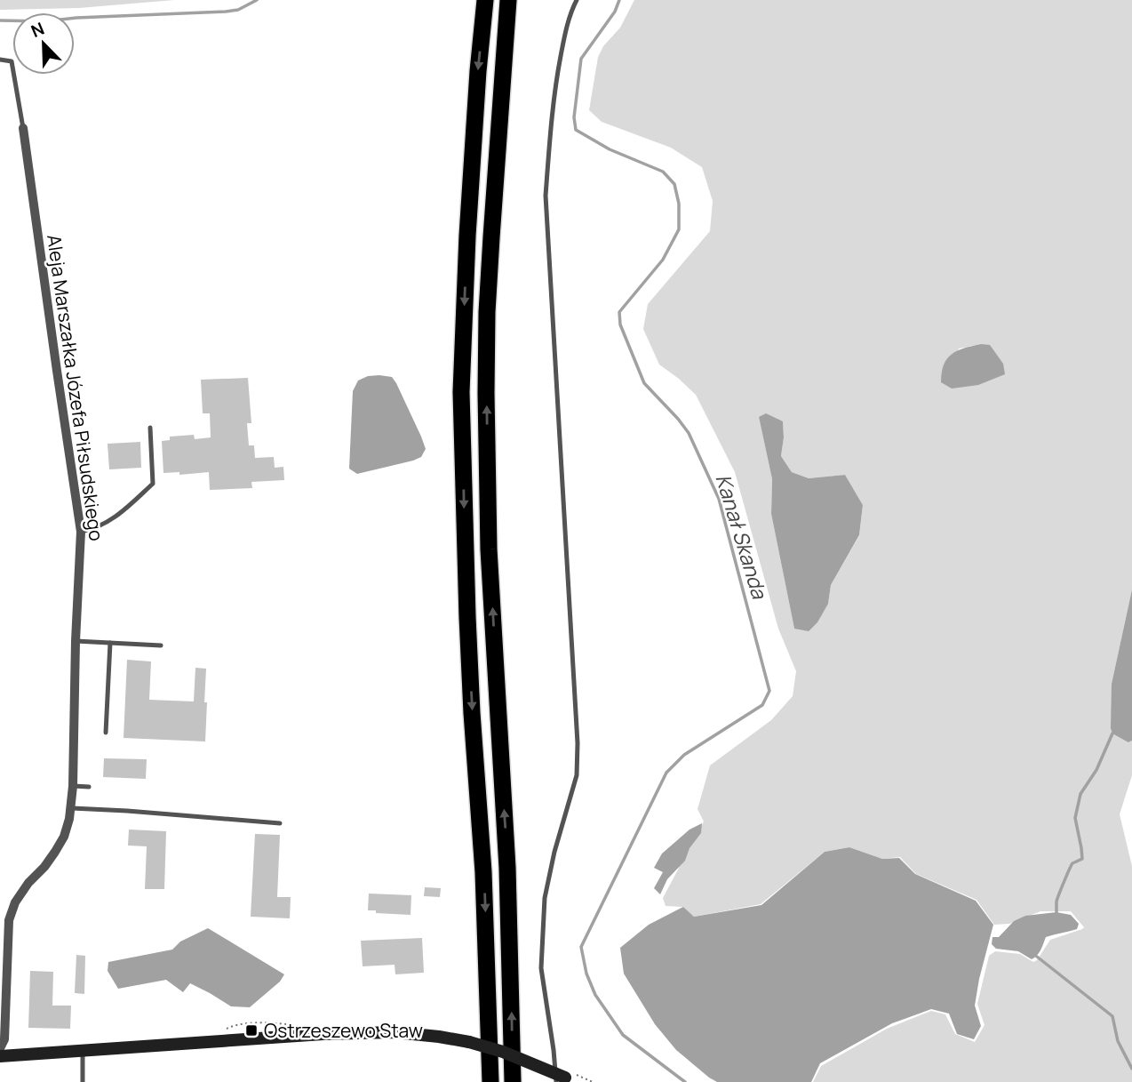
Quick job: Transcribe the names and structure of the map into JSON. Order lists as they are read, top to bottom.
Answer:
{
  "streets": {
    "street": ["Aleja Marszałka Józefa Piłsudskiego"]
  },
  "water": ["Kanał Skanda"],
  "places": {
    "transit": ["Ostrzeszewo Staw"]
  },
  "north": "top left"
}
